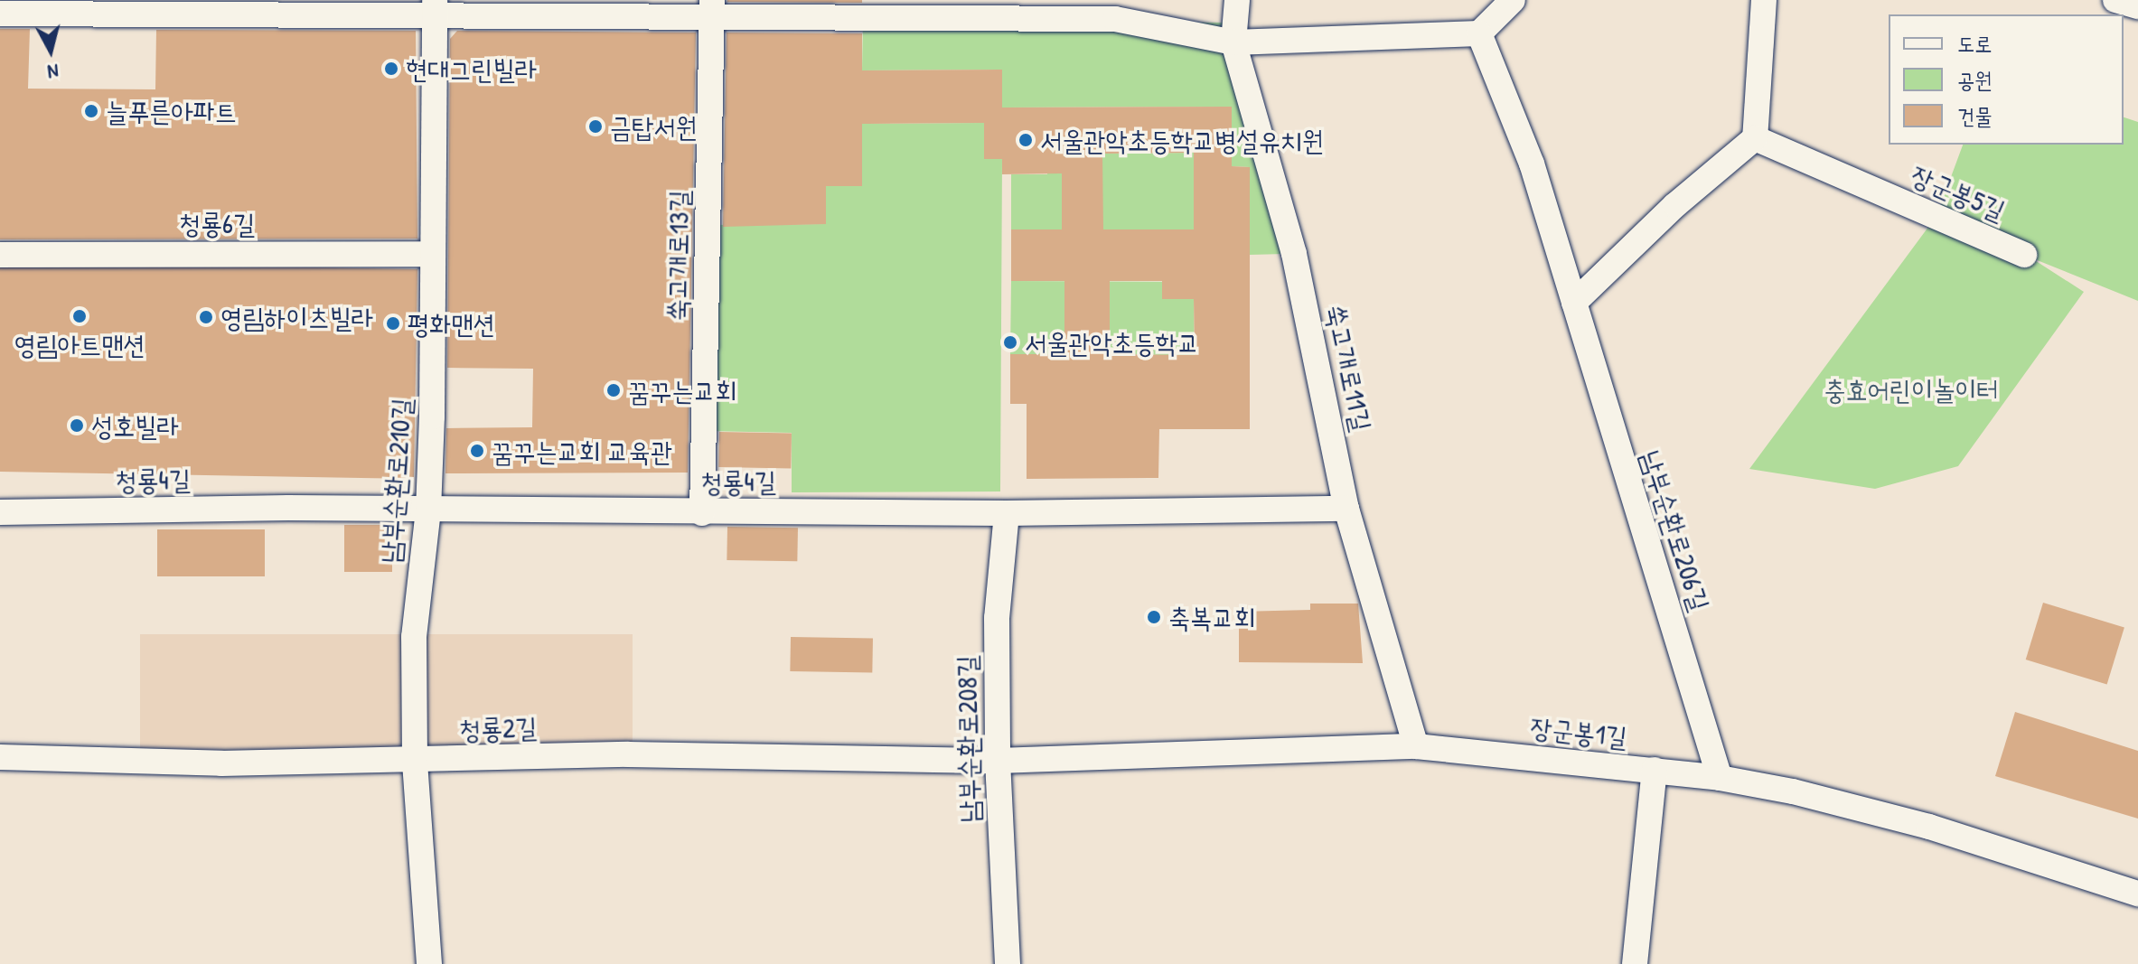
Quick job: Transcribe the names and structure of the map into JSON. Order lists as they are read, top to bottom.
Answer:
{
  "streets": {
    "street": [
      "장군봉5길",
      "청룡6길",
      "쑥고개로13길",
      "쑥고개로11길",
      "청룡4길",
      "남부순환로210길",
      "남부순환로206길",
      "청룡2길",
      "장군봉1길",
      "남부순환로208길"
    ]
  },
  "crossings": [
    ["청룡6길", "남부순환로210길"],
    ["쑥고개로13길", "청룡4길"],
    ["쑥고개로11길", "청룡4길"],
    ["쑥고개로11길", "장군봉1길"],
    ["청룡4길", "남부순환로210길"],
    ["청룡4길", "남부순환로208길"],
    ["남부순환로210길", "청룡2길"],
    ["남부순환로206길", "장군봉1길"],
    ["청룡2길", "장군봉1길"],
    ["청룡2길", "남부순환로208길"],
    ["장군봉1길", "남부순환로208길"]
  ],
  "parks": ["충효어린이놀이터"],
  "places": [
    "현대그린빌라",
    "늘푸른아파트",
    "금탑서원",
    "서울관악초등학교병설유치원",
    "영림아트맨션",
    "영림하이츠빌라",
    "평화맨션",
    "서울관악초등학교",
    "꿈꾸는교회",
    "성호빌라",
    "꿈꾸는교회 교육관",
    "축복교회"
  ],
  "legend": ["도로", "공원", "건물"],
  "north": "bottom"
}
